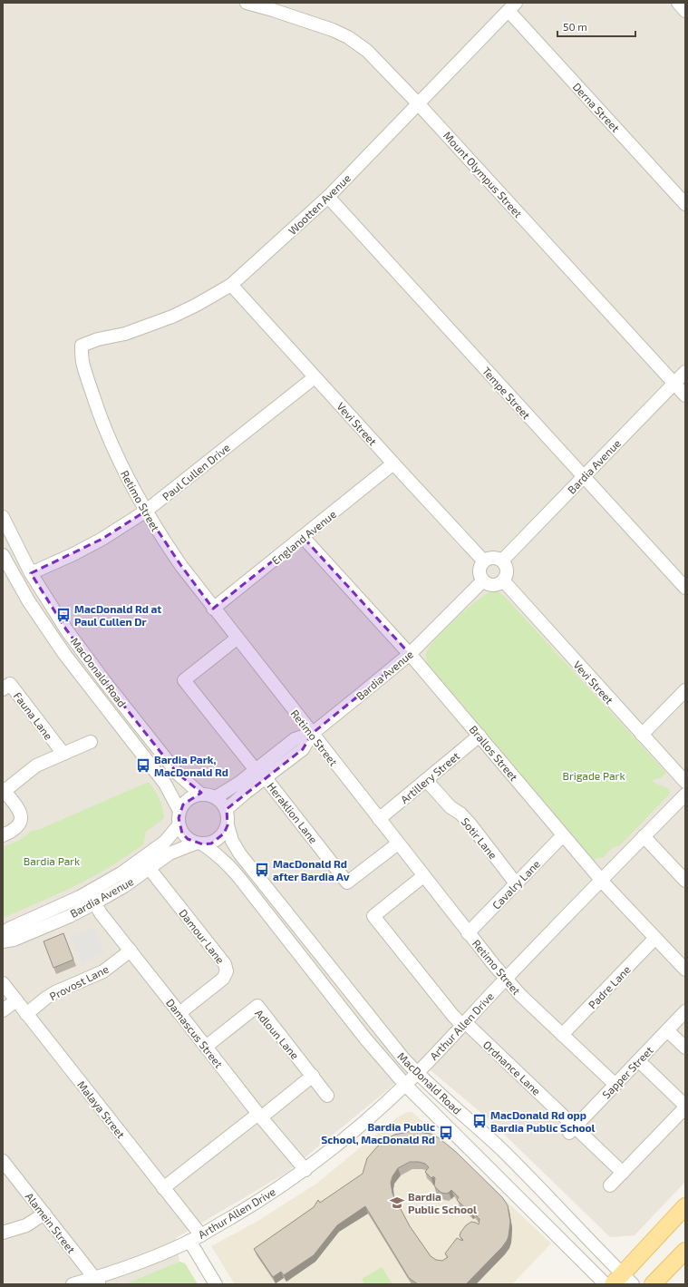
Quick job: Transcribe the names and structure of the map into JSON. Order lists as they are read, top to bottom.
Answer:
{
  "streets": {
    "street": [
      "Derna Street",
      "Mount Olympus Street",
      "Wootten Avenue",
      "Tempe Street",
      "Vevi Street",
      "Bardia Avenue",
      "Paul Cullen Drive",
      "Retimo Street",
      "England Avenue",
      "MacDonald Road",
      "Fauna Lane",
      "Brallos Street",
      "Artillery Street",
      "Heraklion Lane",
      "Sotir Lane",
      "Cavalry Lane",
      "Damour Lane",
      "Provost Lane",
      "Padre Lane",
      "Arthur Allen Drive",
      "Damascus Street",
      "Adloun Lane",
      "Ordnance Lane",
      "Sapper Street",
      "Malaya Street",
      "Alamein Street"
    ]
  },
  "crossings": [
    ["Derna Street", "Wootten Avenue"],
    ["Mount Olympus Street", "Wootten Avenue"],
    ["Mount Olympus Street", "Bardia Avenue"],
    ["Wootten Avenue", "Tempe Street"],
    ["Wootten Avenue", "Vevi Street"],
    ["Wootten Avenue", "Retimo Street"],
    ["Tempe Street", "Bardia Avenue"],
    ["Vevi Street", "Bardia Avenue"],
    ["Vevi Street", "Paul Cullen Drive"],
    ["Vevi Street", "England Avenue"],
    ["Bardia Avenue", "Retimo Street"],
    ["Bardia Avenue", "MacDonald Road"],
    ["Bardia Avenue", "Brallos Street"],
    ["Bardia Avenue", "Heraklion Lane"],
    ["Bardia Avenue", "Damour Lane"],
    ["Bardia Avenue", "Damascus Street"],
    ["Paul Cullen Drive", "Retimo Street"],
    ["Paul Cullen Drive", "MacDonald Road"],
    ["Retimo Street", "England Avenue"],
    ["Retimo Street", "Artillery Street"],
    ["Retimo Street", "Heraklion Lane"],
    ["Retimo Street", "Cavalry Lane"],
    ["Retimo Street", "Padre Lane"],
    ["Retimo Street", "Arthur Allen Drive"],
    ["Retimo Street", "Ordnance Lane"],
    ["Retimo Street", "Sapper Street"],
    ["England Avenue", "Brallos Street"],
    ["MacDonald Road", "Arthur Allen Drive"],
    ["Brallos Street", "Artillery Street"],
    ["Brallos Street", "Cavalry Lane"],
    ["Brallos Street", "Padre Lane"],
    ["Brallos Street", "Arthur Allen Drive"],
    ["Artillery Street", "Sotir Lane"],
    ["Sotir Lane", "Cavalry Lane"],
    ["Damour Lane", "Damascus Street"],
    ["Provost Lane", "Damascus Street"],
    ["Provost Lane", "Malaya Street"],
    ["Arthur Allen Drive", "Damascus Street"],
    ["Arthur Allen Drive", "Ordnance Lane"],
    ["Arthur Allen Drive", "Malaya Street"],
    ["Arthur Allen Drive", "Alamein Street"],
    ["Damascus Street", "Adloun Lane"],
    ["Ordnance Lane", "Sapper Street"]
  ],
  "parks": ["Brigade Park", "Bardia Park"],
  "places": {
    "bus stop": [
      "MacDonald Rd at Paul Cullen Dr",
      "Bardia Park, MacDonald Rd",
      "MacDonald Rd after Bardia Av",
      "MacDonald Rd opp Bardia Public School",
      "Bardia Public School, MacDonald Rd"
    ],
    "school or university": ["Bardia Public School"]
  },
  "scale_bar": "50 m"
}
